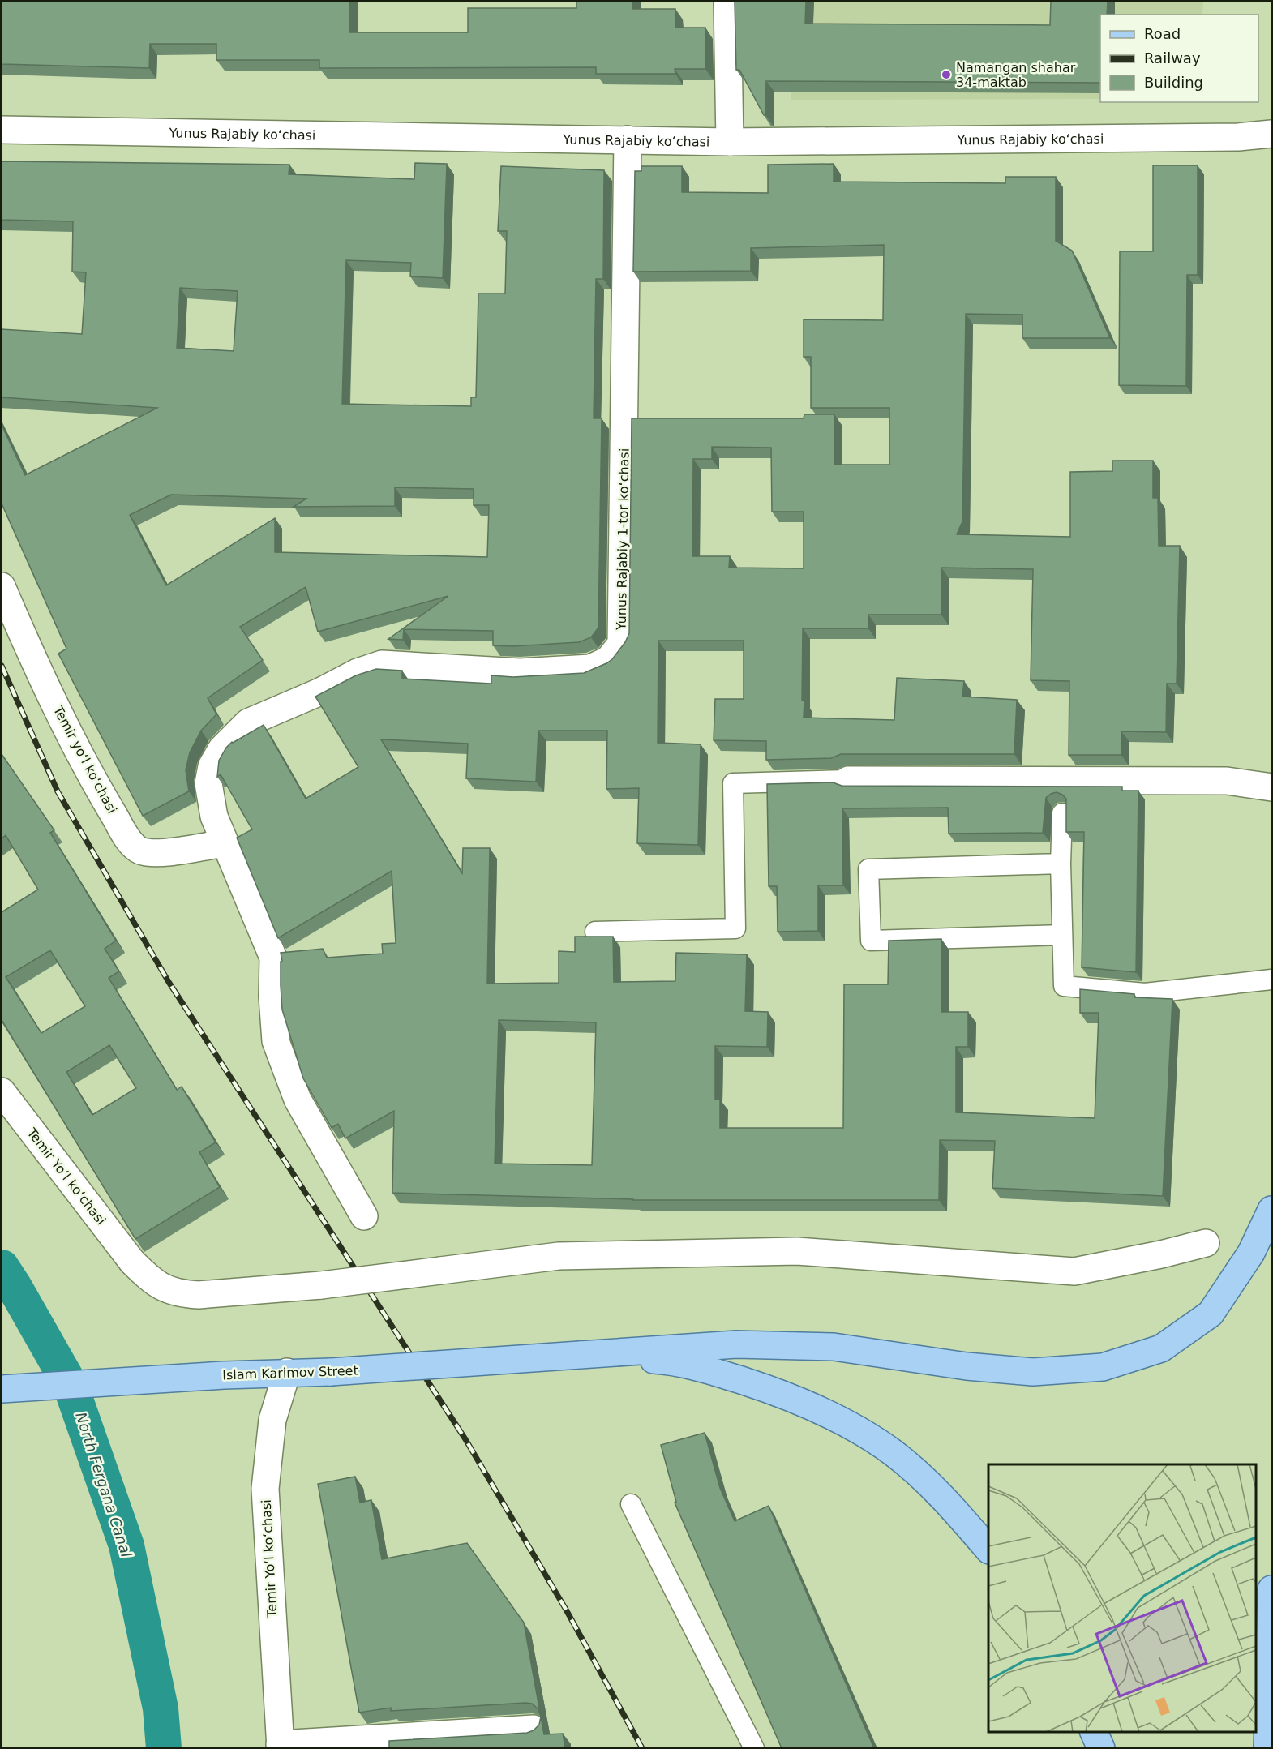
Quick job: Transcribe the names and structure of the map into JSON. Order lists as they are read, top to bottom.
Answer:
{
  "streets": {
    "main road": ["Islam Karimov Street"],
    "street": [
      "Yunus Rajabiy ko‘chasi",
      "Yunus Rajabiy 1-tor koʻchasi",
      "Temir yoʻl koʻchasi",
      "Temir Yoʻl koʻchasi"
    ]
  },
  "crossings": [
    ["Yunus Rajabiy ko‘chasi", "Yunus Rajabiy 1-tor koʻchasi"],
    ["Yunus Rajabiy 1-tor koʻchasi", "Temir yoʻl koʻchasi"],
    ["Temir Yoʻl koʻchasi", "Islam Karimov Street"]
  ],
  "water": ["North Fergana Canal"],
  "places": ["Namangan shahar 34-maktab"],
  "legend": ["Road", "Railway", "Building"]
}
